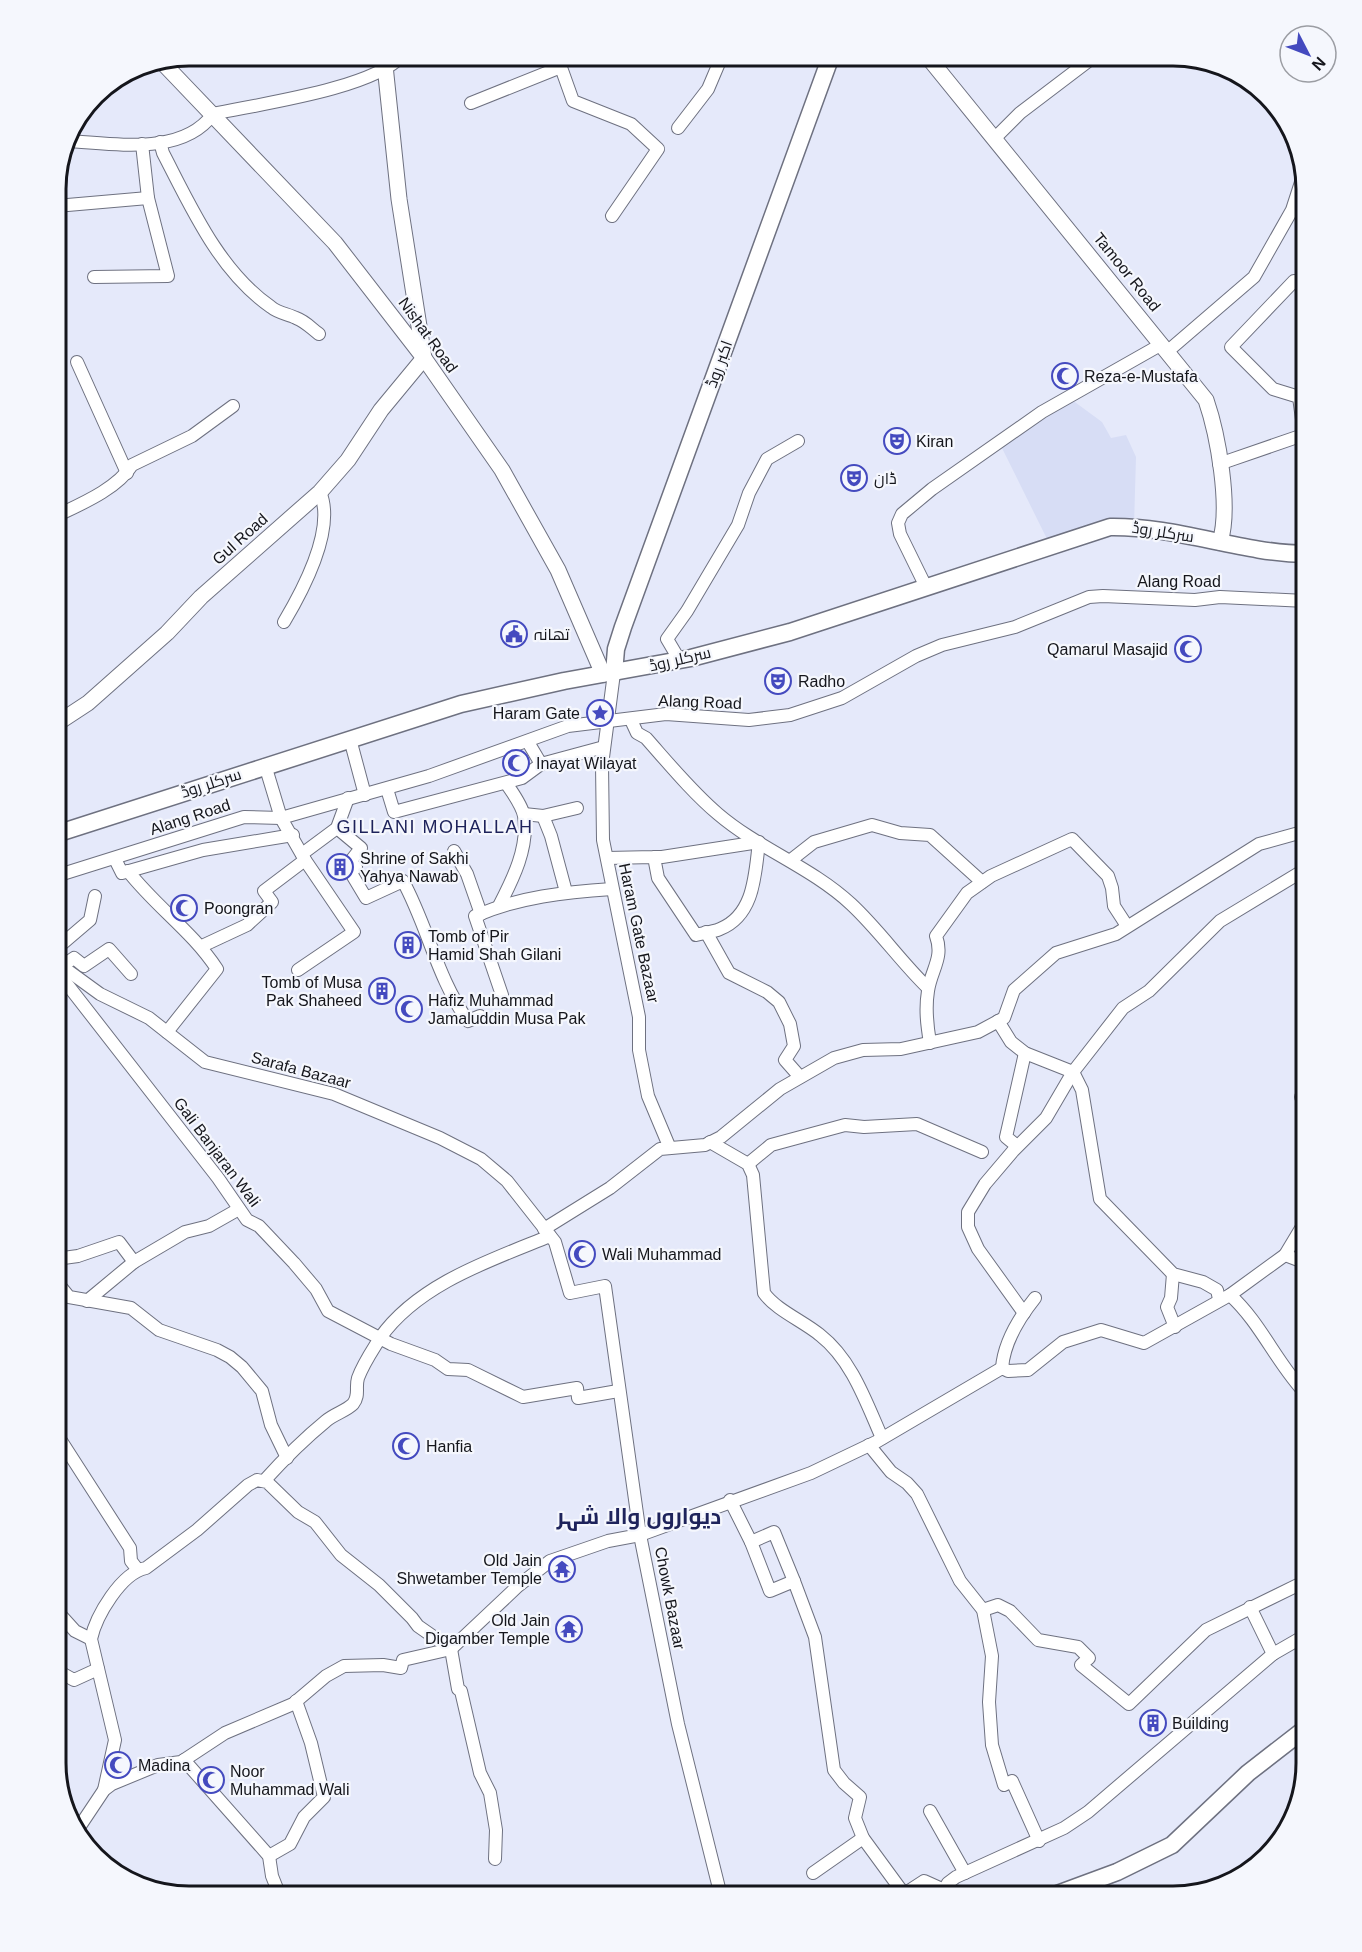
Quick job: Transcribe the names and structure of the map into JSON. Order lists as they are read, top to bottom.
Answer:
{
  "streets": {
    "main road": ["اکبر روڈ", "سرکلر روڈ"],
    "street": [
      "Tamoor Road",
      "Nishat Road",
      "Gul Road",
      "Alang Road",
      "Haram Gate Bazaar",
      "Sarafa Bazaar",
      "Gali Banjaran Wali",
      "Chowk Bazaar"
    ]
  },
  "crossings": [
    ["Tamoor Road", "سرکلر روڈ"],
    ["Nishat Road", "اکبر روڈ"],
    ["Nishat Road", "سرکلر روڈ"],
    ["Nishat Road", "Gul Road"],
    ["Nishat Road", "Haram Gate Bazaar"],
    ["اکبر روڈ", "سرکلر روڈ"],
    ["اکبر روڈ", "Haram Gate Bazaar"],
    ["سرکلر روڈ", "Haram Gate Bazaar"],
    ["Alang Road", "Haram Gate Bazaar"],
    ["Sarafa Bazaar", "Chowk Bazaar"],
    ["Gali Banjaran Wali", "Chowk Bazaar"]
  ],
  "districts": ["GILLANI MOHALLAH", "دیواروں والا شہر"],
  "places": {
    "mosque": [
      "Reza-e-Mustafa",
      "Qamarul Masajid",
      "Inayat Wilayat",
      "Poongran",
      "Hafiz Muhammad Jamaluddin Musa Pak",
      "Wali Muhammad",
      "Hanfia",
      "Madina",
      "Noor Muhammad Wali"
    ],
    "theatre": ["Kiran", "ڈان", "Radho"],
    "public building": ["تھانہ"],
    "place": ["Haram Gate"],
    "building": [
      "Shrine of Sakhi Yahya Nawab",
      "Tomb of Pir Hamid Shah Gilani",
      "Tomb of Musa Pak Shaheed",
      "Building"
    ],
    "temple": ["Old Jain Shwetamber Temple", "Old Jain Digamber Temple"]
  },
  "north": "bottom right"
}
